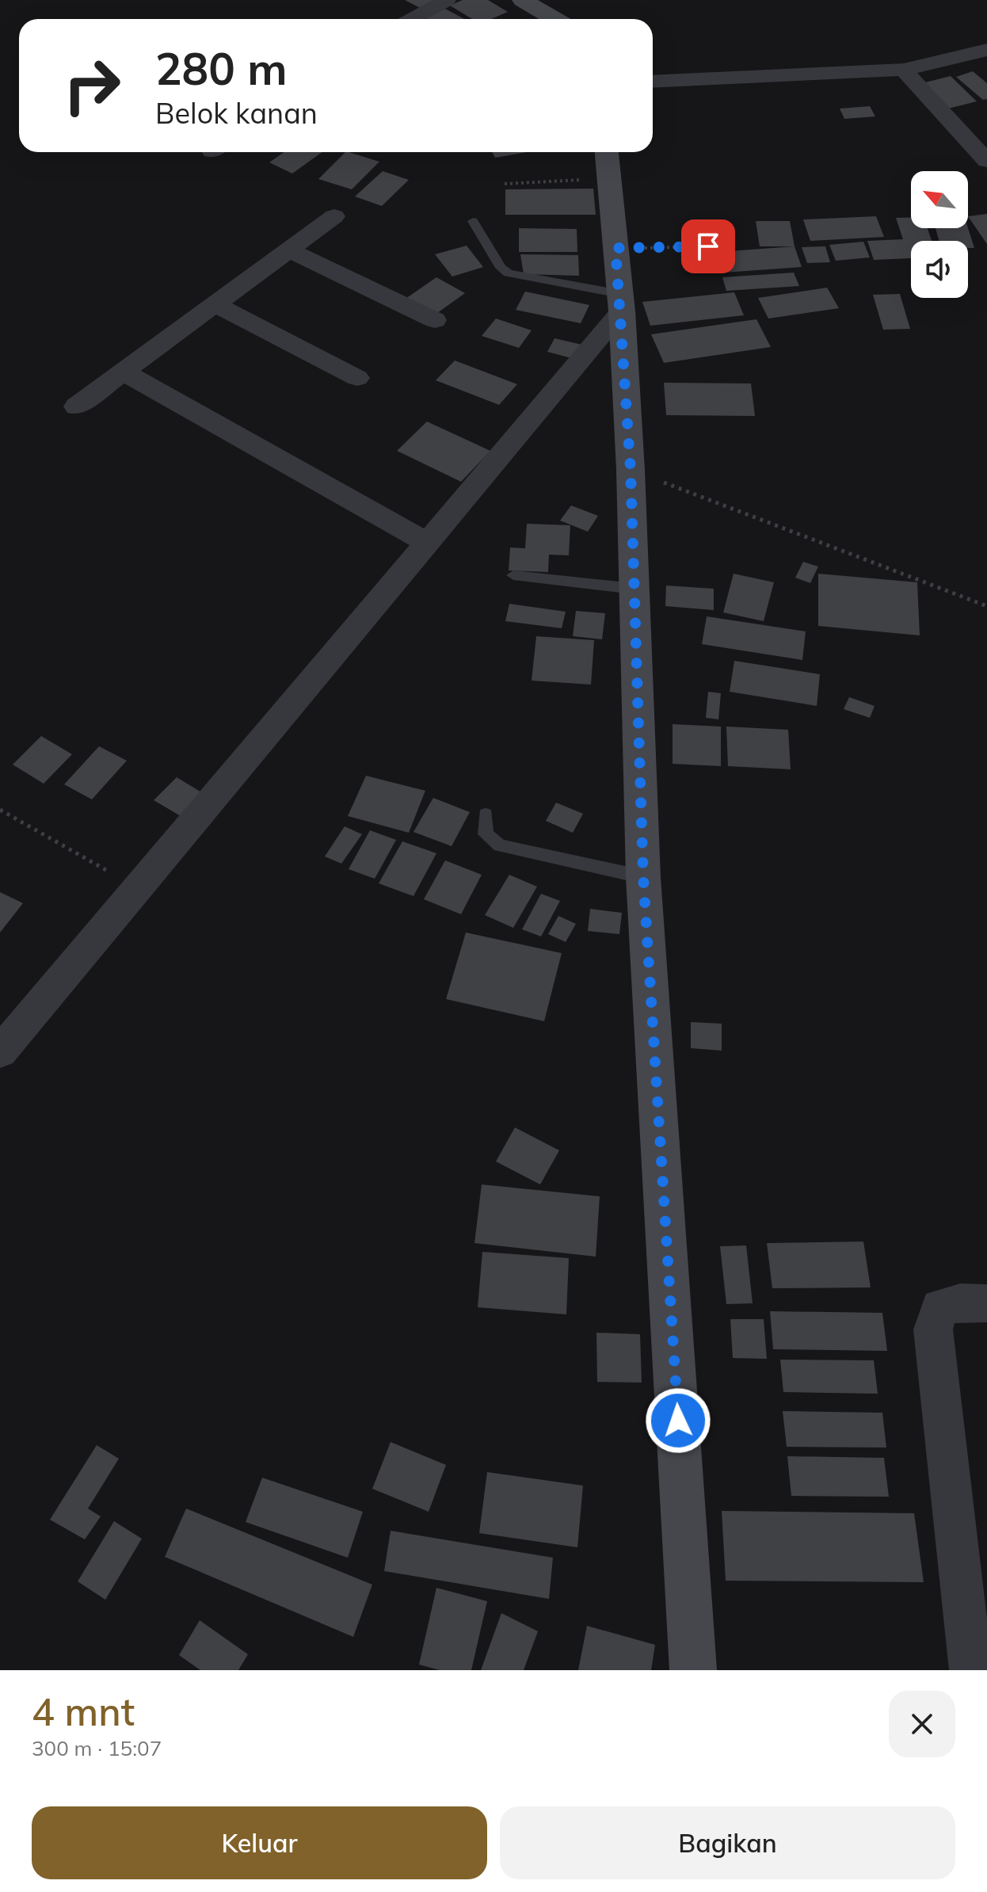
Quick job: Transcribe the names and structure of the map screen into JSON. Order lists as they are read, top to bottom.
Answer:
{
  "north": "top left",
  "page": {
    "turn": ["280 m", "Belok kanan"],
    "heading": ["4 mnt", "300 m · 15:07"],
    "buttons": ["Keluar", "Bagikan"]
  }
}
